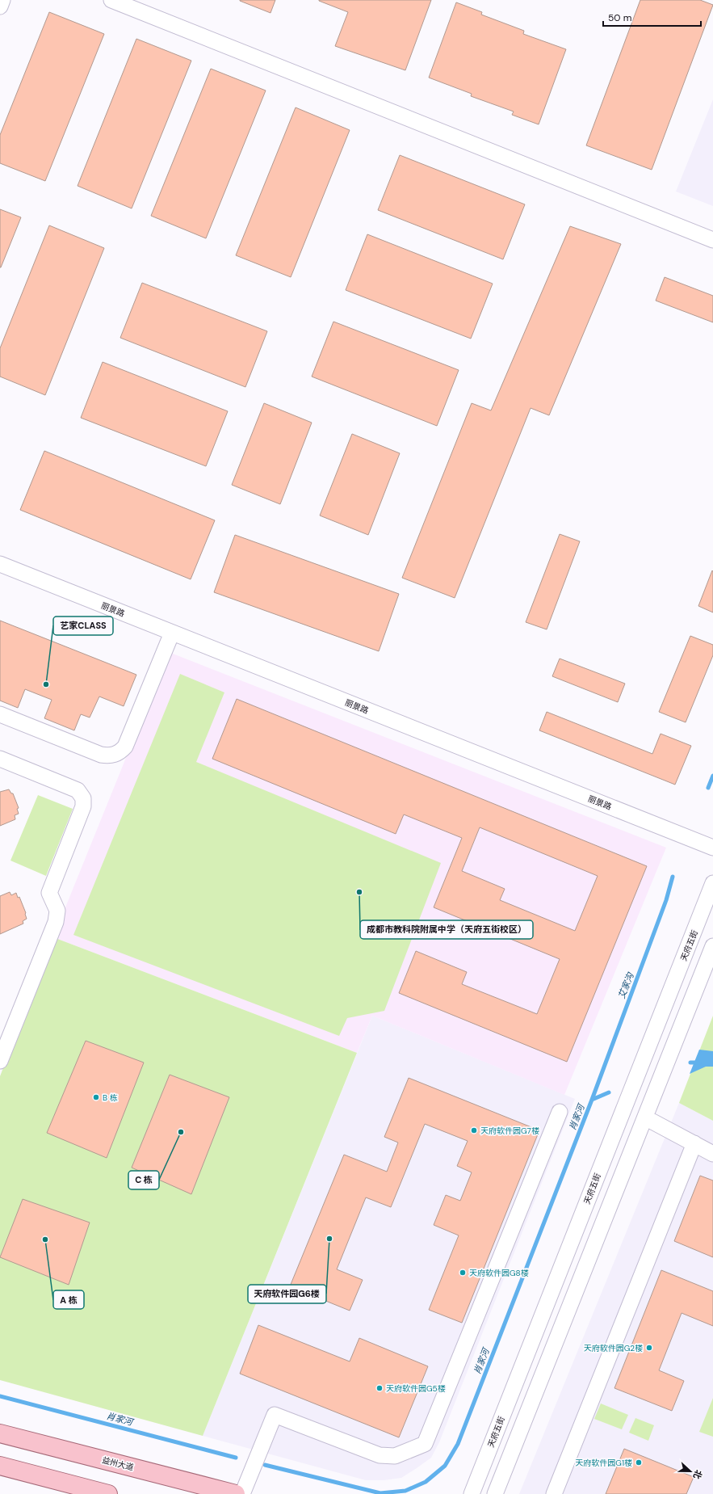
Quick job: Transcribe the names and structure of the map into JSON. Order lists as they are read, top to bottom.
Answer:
{
  "streets": {
    "main road": ["益州大道"],
    "street": ["丽景路", "天府五街"]
  },
  "water": ["艾家沟", "肖家河"],
  "places": [
    "艺家CLASS",
    "成都市教科院附属中学（天府五街校区）",
    "B 栋",
    "天府软件园G7楼",
    "C 栋",
    "天府软件园G6楼",
    "A 栋",
    "天府软件园G8楼",
    "天府软件园G2楼",
    "天府软件园G5楼",
    "天府软件园G1楼"
  ],
  "scale_bar": "50 m",
  "north": "right"
}
